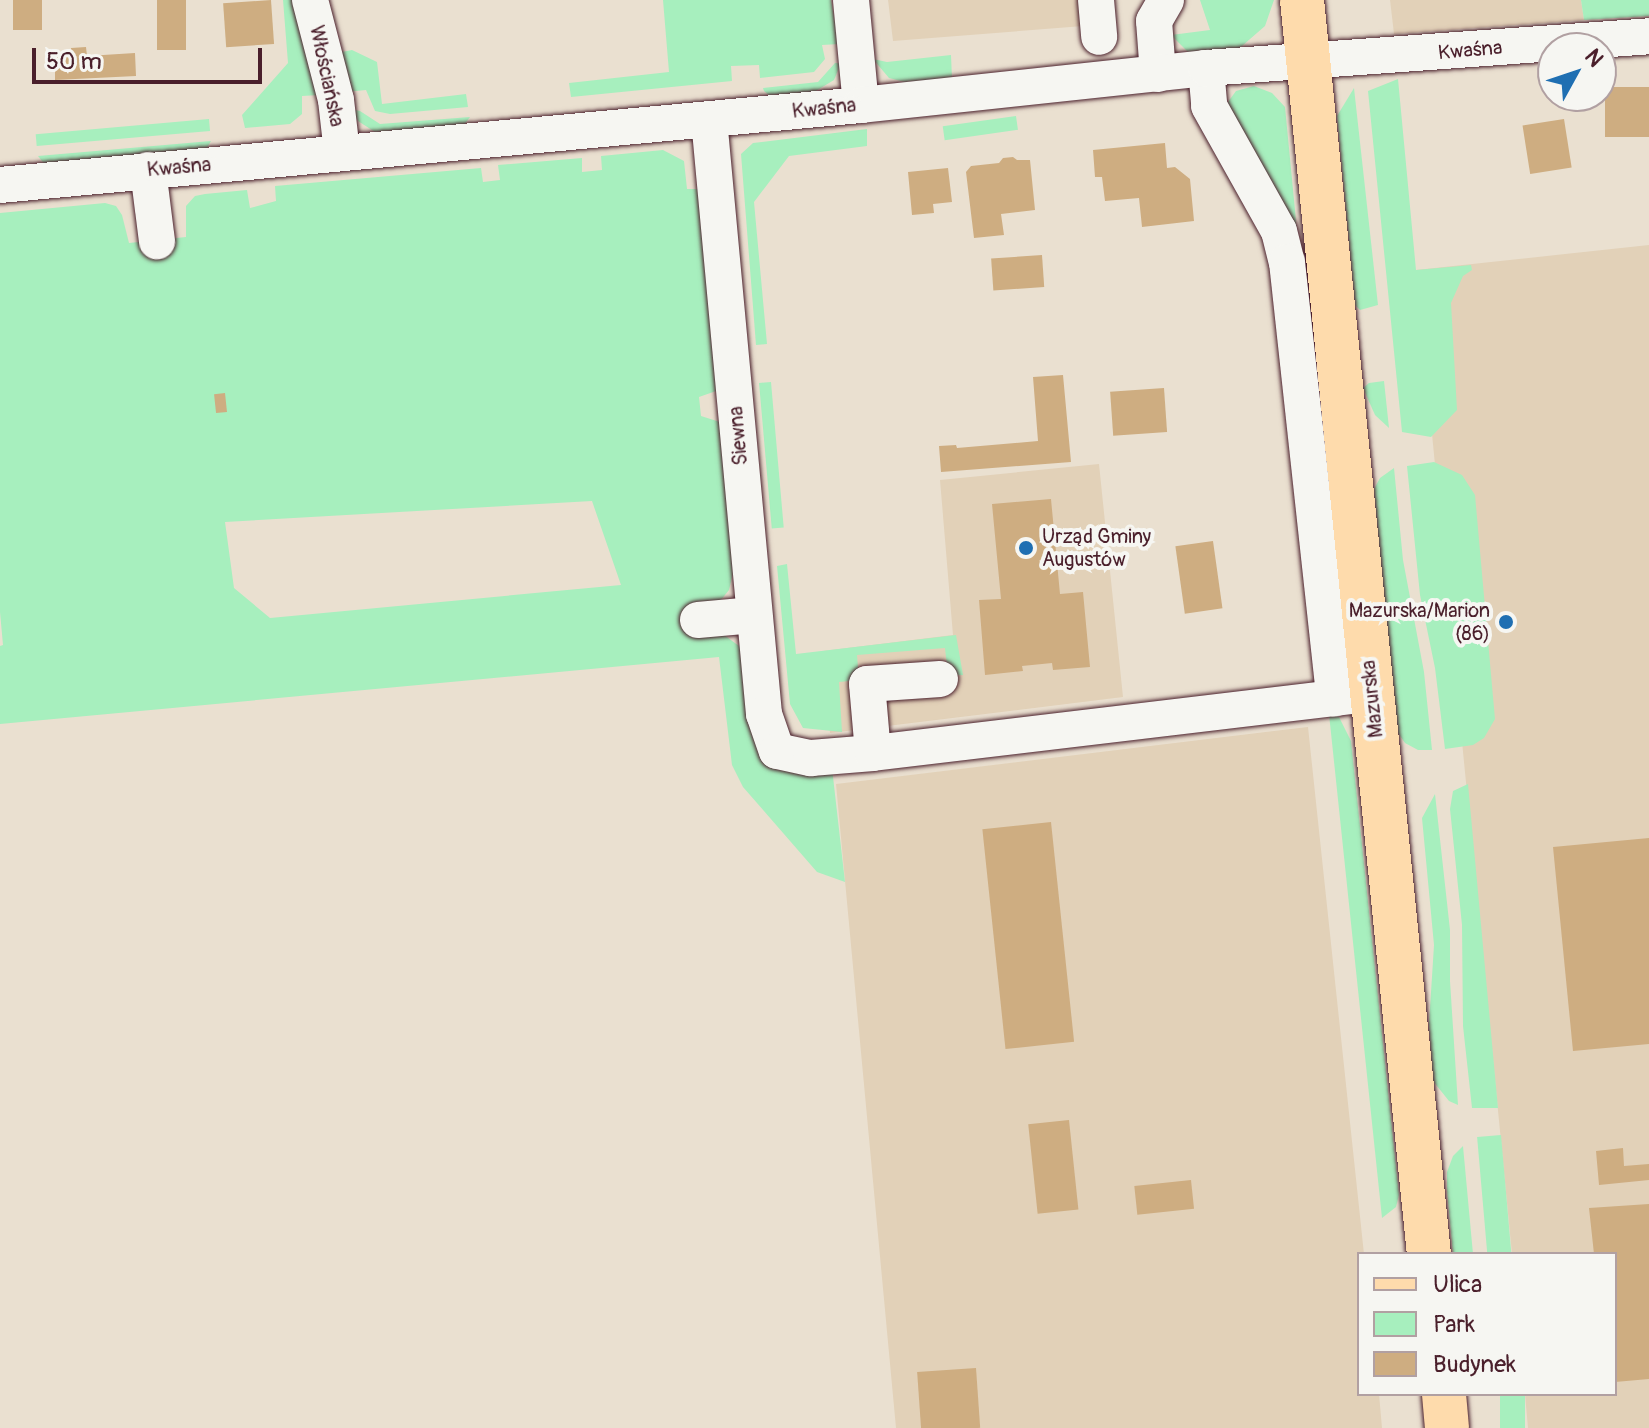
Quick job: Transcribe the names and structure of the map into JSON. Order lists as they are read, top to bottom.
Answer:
{
  "streets": {
    "main road": ["Mazurska"],
    "street": ["Kwaśna", "Włościańska", "Siewna"]
  },
  "crossings": [
    ["Kwaśna", "Włościańska"],
    ["Kwaśna", "Siewna"],
    ["Kwaśna", "Mazurska"]
  ],
  "places": ["Urząd Gminy Augustów", "Mazurska/Marion (86)"],
  "legend": ["Ulica", "Park", "Budynek"],
  "scale_bar": "50 m",
  "north": "top right"
}
